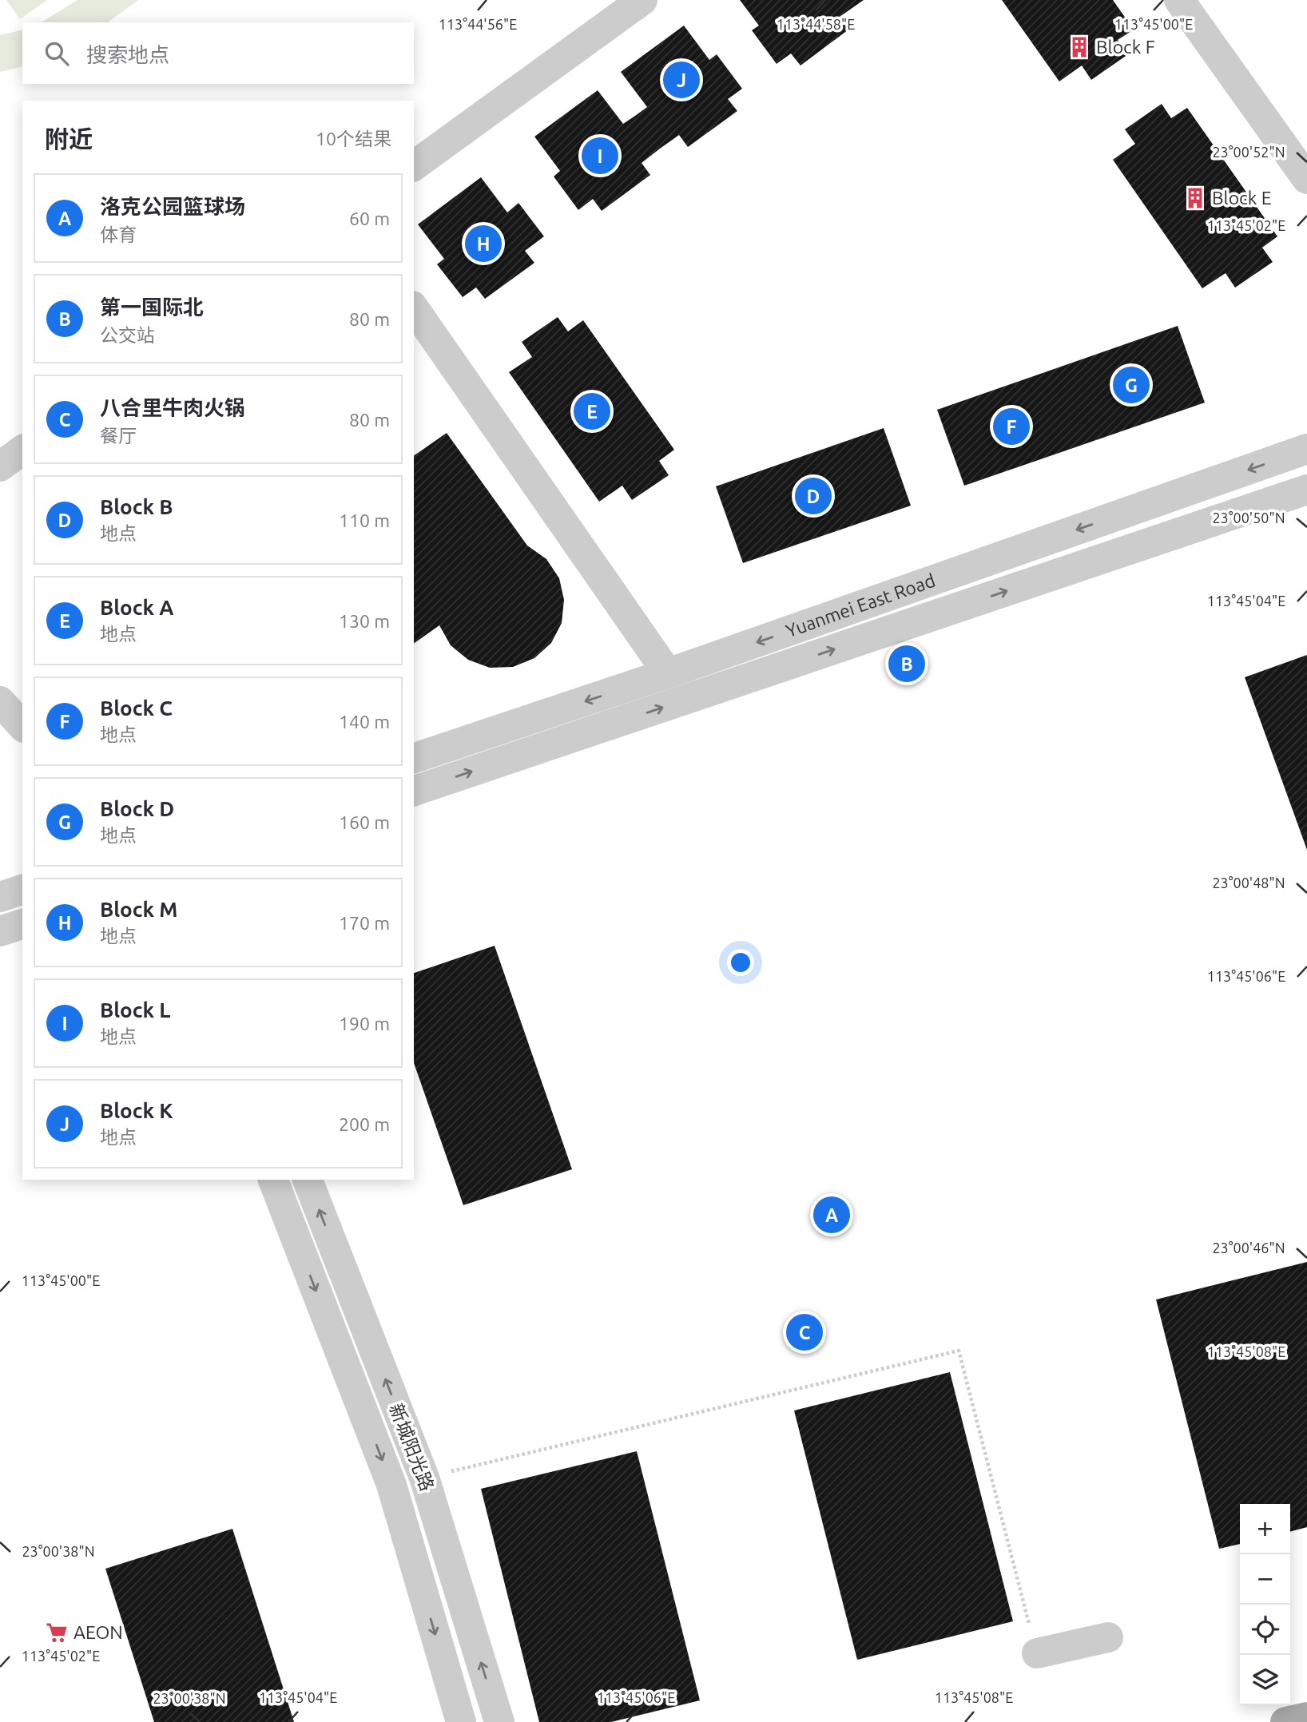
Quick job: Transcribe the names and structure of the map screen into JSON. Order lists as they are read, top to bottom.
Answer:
{
  "streets": {
    "street": ["Yuanmei East Road", "新城阳光路"]
  },
  "places": {
    "building": ["Block F", "Block E"],
    "supermarket": ["AEON"]
  },
  "page": {
    "search": "搜索地点",
    "pins": [
      "J",
      "I",
      "H",
      "G",
      "E",
      "F",
      "D",
      "B",
      "A",
      "C"
    ],
    "heading": ["附近", "10个结果"],
    "list": [
      {
        "mark": "A",
        "name": "洛克公园篮球场",
        "note": "体育",
        "value": "60 m"
      },
      {
        "mark": "B",
        "name": "第一国际北",
        "note": "公交站",
        "value": "80 m"
      },
      {
        "mark": "C",
        "name": "八合里牛肉火锅",
        "note": "餐厅",
        "value": "80 m"
      },
      {
        "mark": "D",
        "name": "Block B",
        "note": "地点",
        "value": "110 m"
      },
      {
        "mark": "E",
        "name": "Block A",
        "note": "地点",
        "value": "130 m"
      },
      {
        "mark": "F",
        "name": "Block C",
        "note": "地点",
        "value": "140 m"
      },
      {
        "mark": "G",
        "name": "Block D",
        "note": "地点",
        "value": "160 m"
      },
      {
        "mark": "H",
        "name": "Block M",
        "note": "地点",
        "value": "170 m"
      },
      {
        "mark": "I",
        "name": "Block L",
        "note": "地点",
        "value": "190 m"
      },
      {
        "mark": "J",
        "name": "Block K",
        "note": "地点",
        "value": "200 m"
      }
    ],
    "map_buttons": ["+", "−"]
  },
  "coordinates": [
    "113°44'56\"E",
    "113°44'58\"E",
    "113°45'00\"E",
    "23°00'52\"N",
    "113°45'02\"E",
    "23°00'50\"N",
    "113°45'04\"E",
    "23°00'48\"N",
    "113°45'06\"E",
    "23°00'46\"N",
    "113°45'08\"E",
    "23°00'38\"N"
  ]
}
